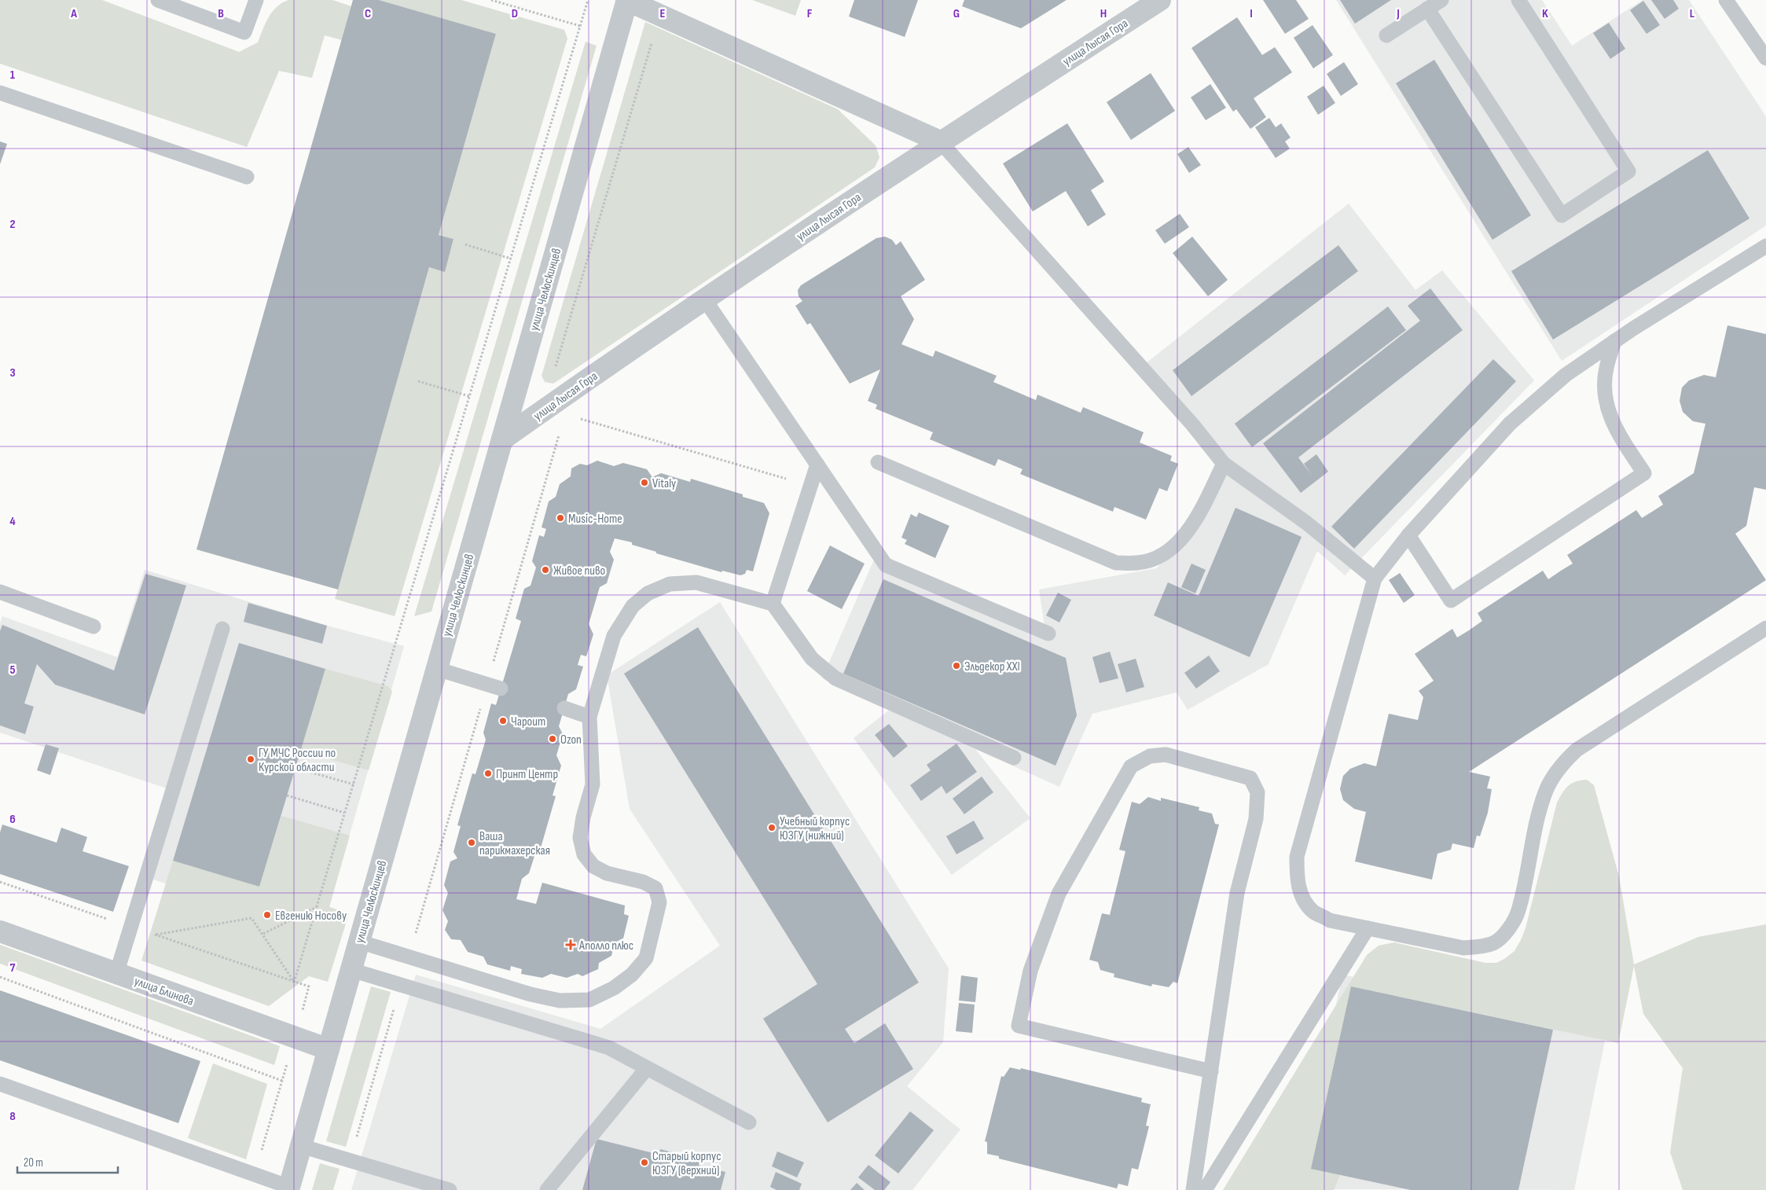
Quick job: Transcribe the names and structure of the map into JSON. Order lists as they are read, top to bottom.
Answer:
{
  "streets": {
    "street": ["улица Лысая Гора", "улица Челюскинцев", "улица Блинова"]
  },
  "crossings": [
    ["улица Лысая Гора", "улица Челюскинцев"],
    ["улица Челюскинцев", "улица Блинова"]
  ],
  "places": {
    "other": [
      "Vitaly",
      "Music-Home",
      "Живое пиво",
      "Эльдекор XXI",
      "Чароит",
      "Ozon",
      "ГУ МЧС России по Курской области",
      "Принт Центр",
      "Учебный корпус ЮЗГУ (нижний)",
      "Ваша парикмахерская",
      "Евгению Носову",
      "Старый корпус ЮЗГУ (верхний)"
    ],
    "health": ["Аполло плюс"]
  },
  "scale_bar": "20 m",
  "grid": {
    "columns": [
      "A",
      "B",
      "C",
      "D",
      "E",
      "F",
      "G",
      "H",
      "I",
      "J",
      "K",
      "L"
    ],
    "rows": [
      "1",
      "2",
      "3",
      "4",
      "5",
      "6",
      "7",
      "8"
    ]
  }
}
